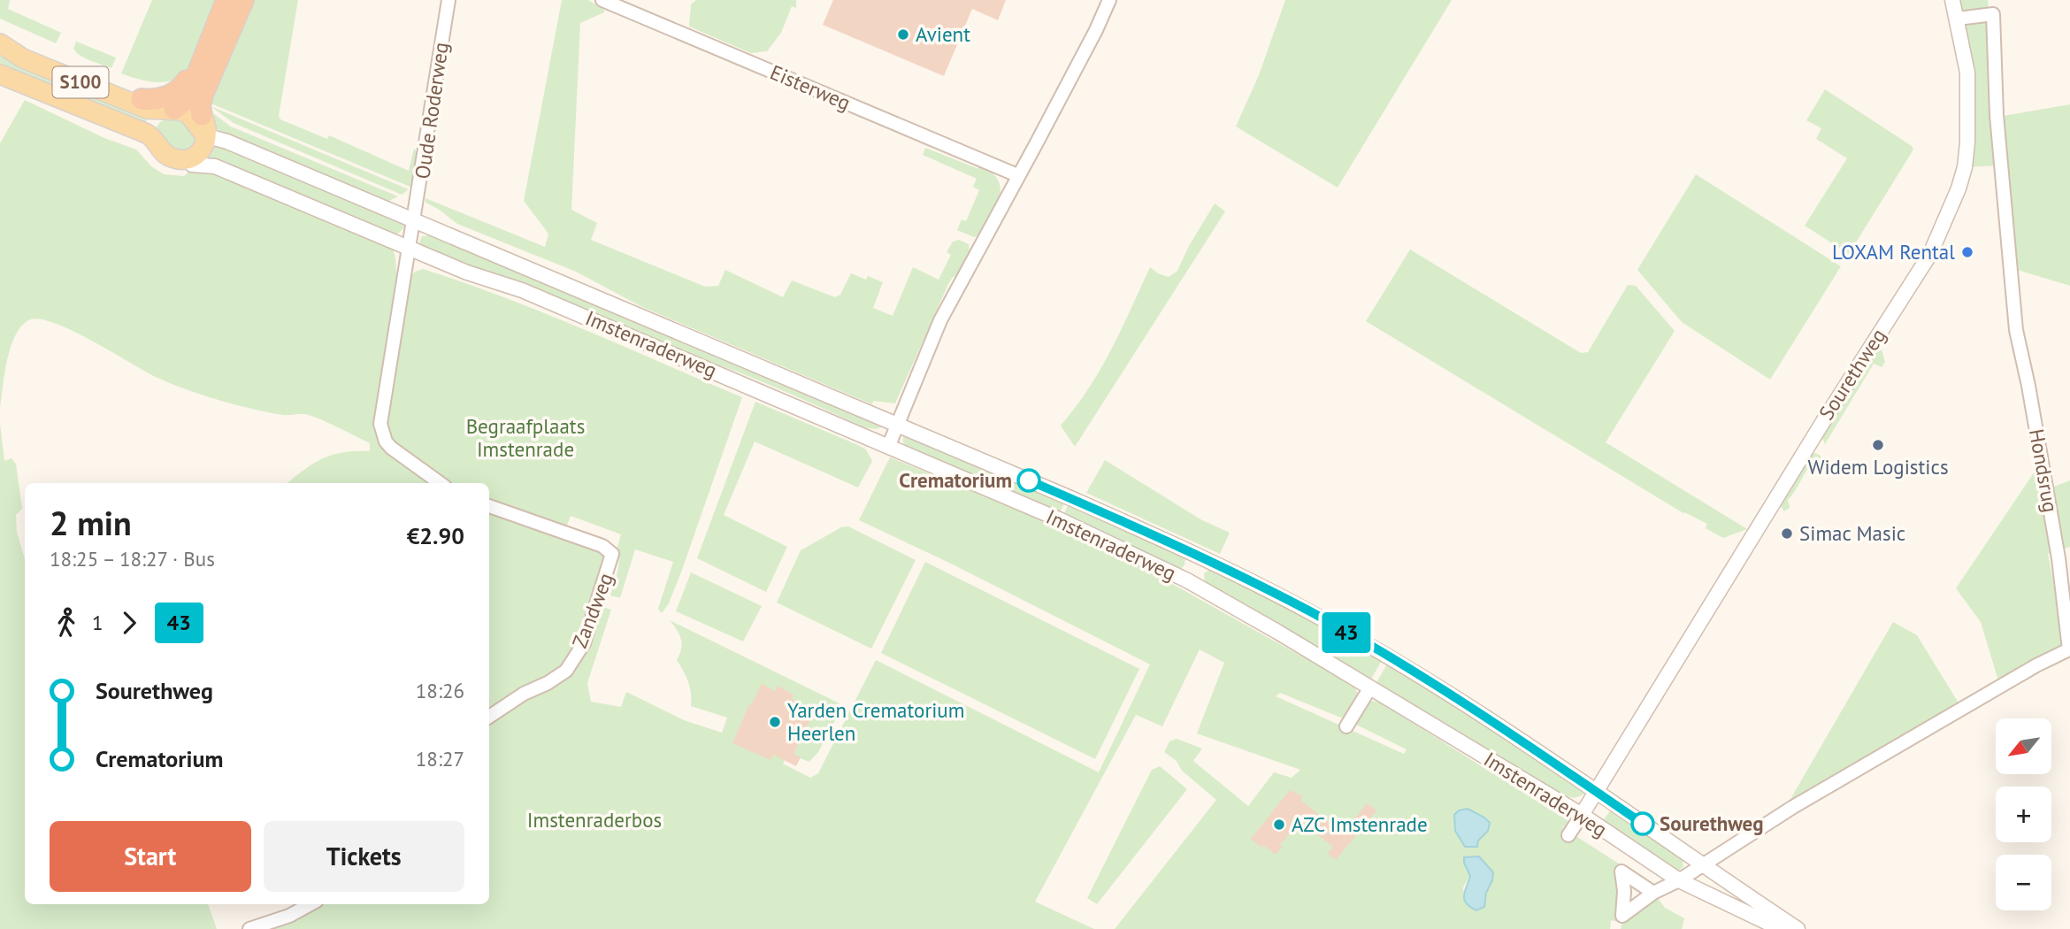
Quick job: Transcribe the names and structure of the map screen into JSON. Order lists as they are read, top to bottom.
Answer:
{
  "streets": {
    "main road": ["S100"],
    "street": [
      "Eisterweg",
      "Oude Roderweg",
      "Imstenraderweg",
      "Sourethweg",
      "Hondsrug",
      "Zandweg"
    ]
  },
  "crossings": [
    ["S100", "Imstenraderweg"],
    ["Oude Roderweg", "Imstenraderweg"],
    ["Imstenraderweg", "Sourethweg"],
    ["Imstenraderweg", "Hondsrug"],
    ["Sourethweg", "Hondsrug"]
  ],
  "parks": ["Begraafplaats Imstenrade", "Imstenraderbos"],
  "places": [
    "Avient",
    "LOXAM Rental",
    "Widem Logistics",
    "Crematorium",
    "Simac Masic",
    "Yarden Crematorium Heerlen",
    "Sourethweg",
    "AZC Imstenrade"
  ],
  "lines": ["bus line 43"],
  "north": "bottom left",
  "page": {
    "on_map": "43",
    "heading": ["2 min", "18:25 – 18:27 · Bus", "€2.90"],
    "legs": ["1", "43"],
    "list": [
      {
        "name": "Sourethweg",
        "value": "18:26"
      },
      {
        "name": "Crematorium",
        "value": "18:27"
      }
    ],
    "map_buttons": ["+", "−"],
    "buttons": ["Start", "Tickets"]
  }
}
